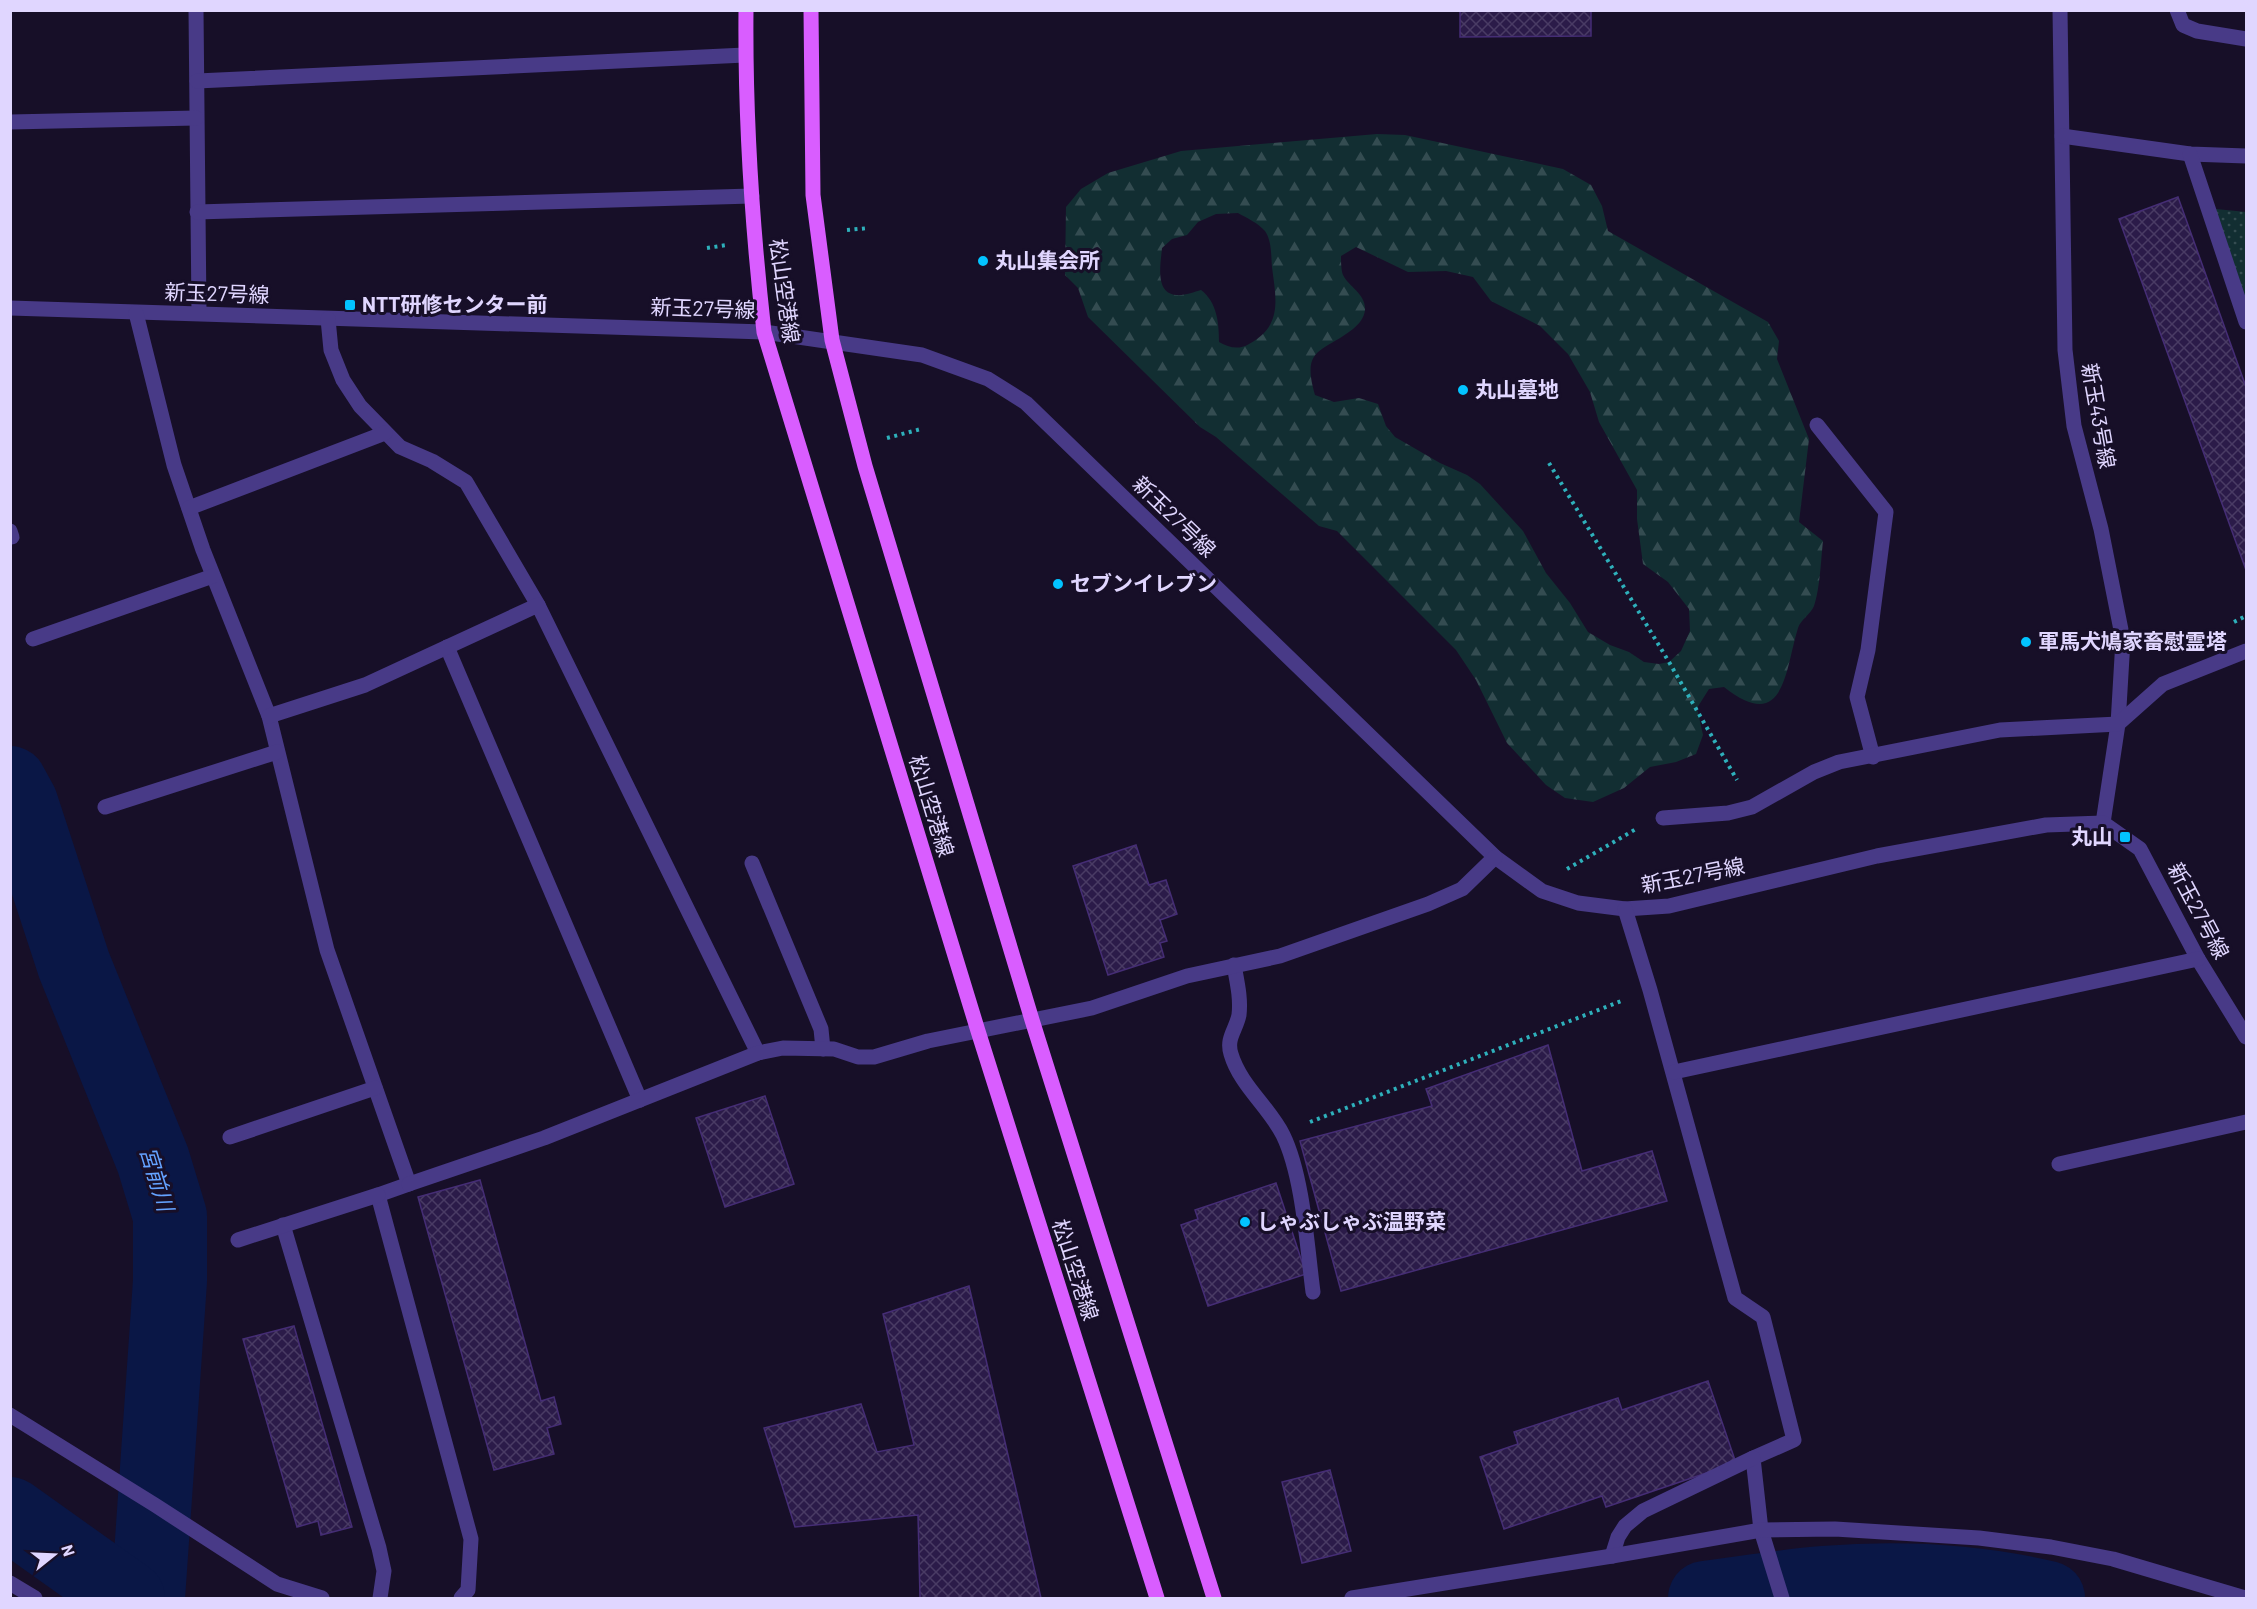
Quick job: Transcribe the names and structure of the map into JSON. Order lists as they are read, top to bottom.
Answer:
{
  "streets": {
    "main road": ["松山空港線"],
    "street": ["新玉27号線", "新玉43号線"]
  },
  "crossings": [
    ["松山空港線", "新玉27号線"],
    ["新玉27号線", "新玉43号線"]
  ],
  "water": ["宮前川"],
  "places": {
    "other": [
      "丸山集会所",
      "丸山墓地",
      "セブンイレブン",
      "軍馬犬鳩家畜慰霊塔",
      "しゃぶしゃぶ温野菜"
    ],
    "transit": ["NTT研修センター前", "丸山"]
  },
  "north": "right"
}
